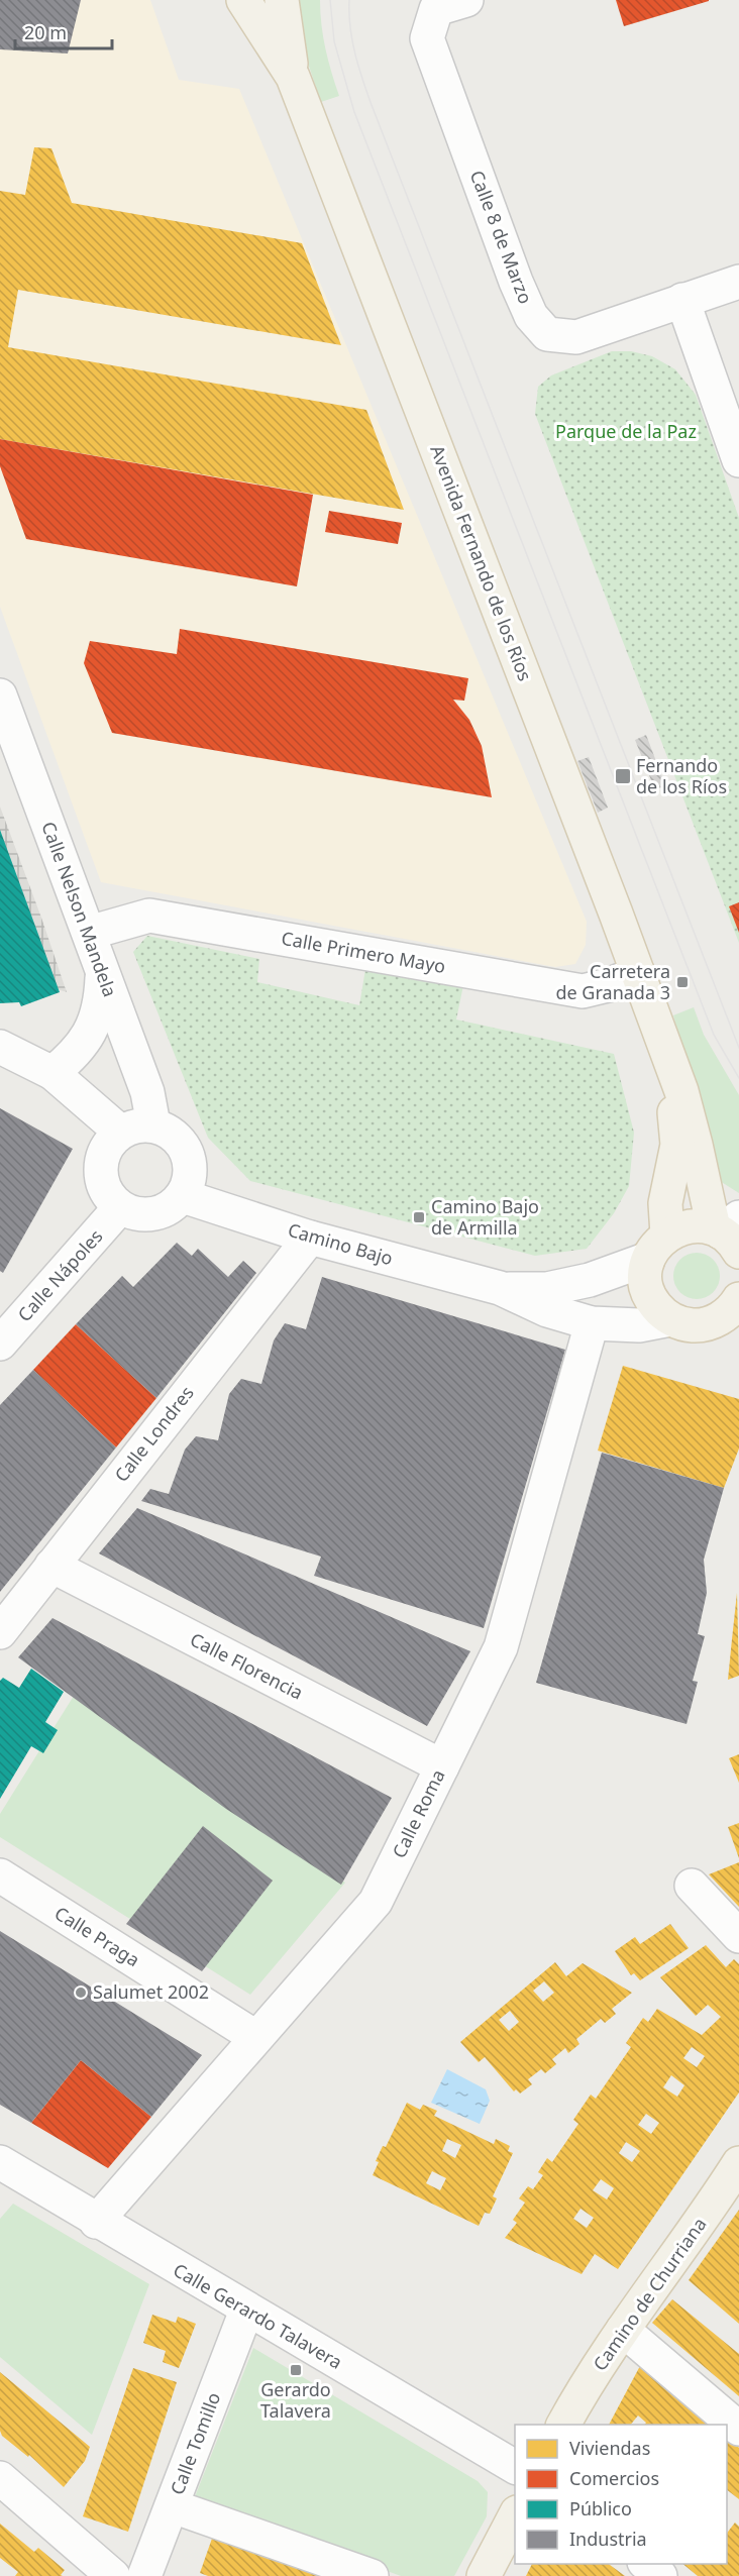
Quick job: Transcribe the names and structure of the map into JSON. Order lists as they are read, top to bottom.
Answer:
{
  "streets": {
    "main road": ["Avenida Fernando de los Ríos", "Camino de Churriana"],
    "street": [
      "Calle 8 de Marzo",
      "Calle Nelson Mandela",
      "Calle Primero Mayo",
      "Camino Bajo",
      "Calle Nápoles",
      "Calle Londres",
      "Calle Florencia",
      "Calle Roma",
      "Calle Praga",
      "Calle Gerardo Talavera",
      "Calle Tomillo"
    ]
  },
  "crossings": [
    ["Avenida Fernando de los Ríos", "Calle Primero Mayo"],
    ["Avenida Fernando de los Ríos", "Camino Bajo"],
    ["Calle Nelson Mandela", "Calle Primero Mayo"],
    ["Calle Nelson Mandela", "Camino Bajo"],
    ["Calle Nelson Mandela", "Calle Nápoles"],
    ["Camino Bajo", "Calle Nápoles"],
    ["Camino Bajo", "Calle Londres"],
    ["Camino Bajo", "Calle Roma"],
    ["Calle Londres", "Calle Florencia"],
    ["Calle Florencia", "Calle Roma"],
    ["Calle Roma", "Calle Praga"],
    ["Calle Roma", "Calle Gerardo Talavera"],
    ["Calle Gerardo Talavera", "Calle Tomillo"]
  ],
  "parks": ["Parque de la Paz"],
  "places": {
    "transit": [
      "Fernando de los Ríos",
      "Carretera de Granada 3",
      "Camino Bajo de Armilla",
      "Gerardo Talavera"
    ],
    "other": ["Salumet 2002"]
  },
  "legend": [
    "Viviendas",
    "Comercios",
    "Público",
    "Industria"
  ],
  "scale_bar": "20 m"
}
